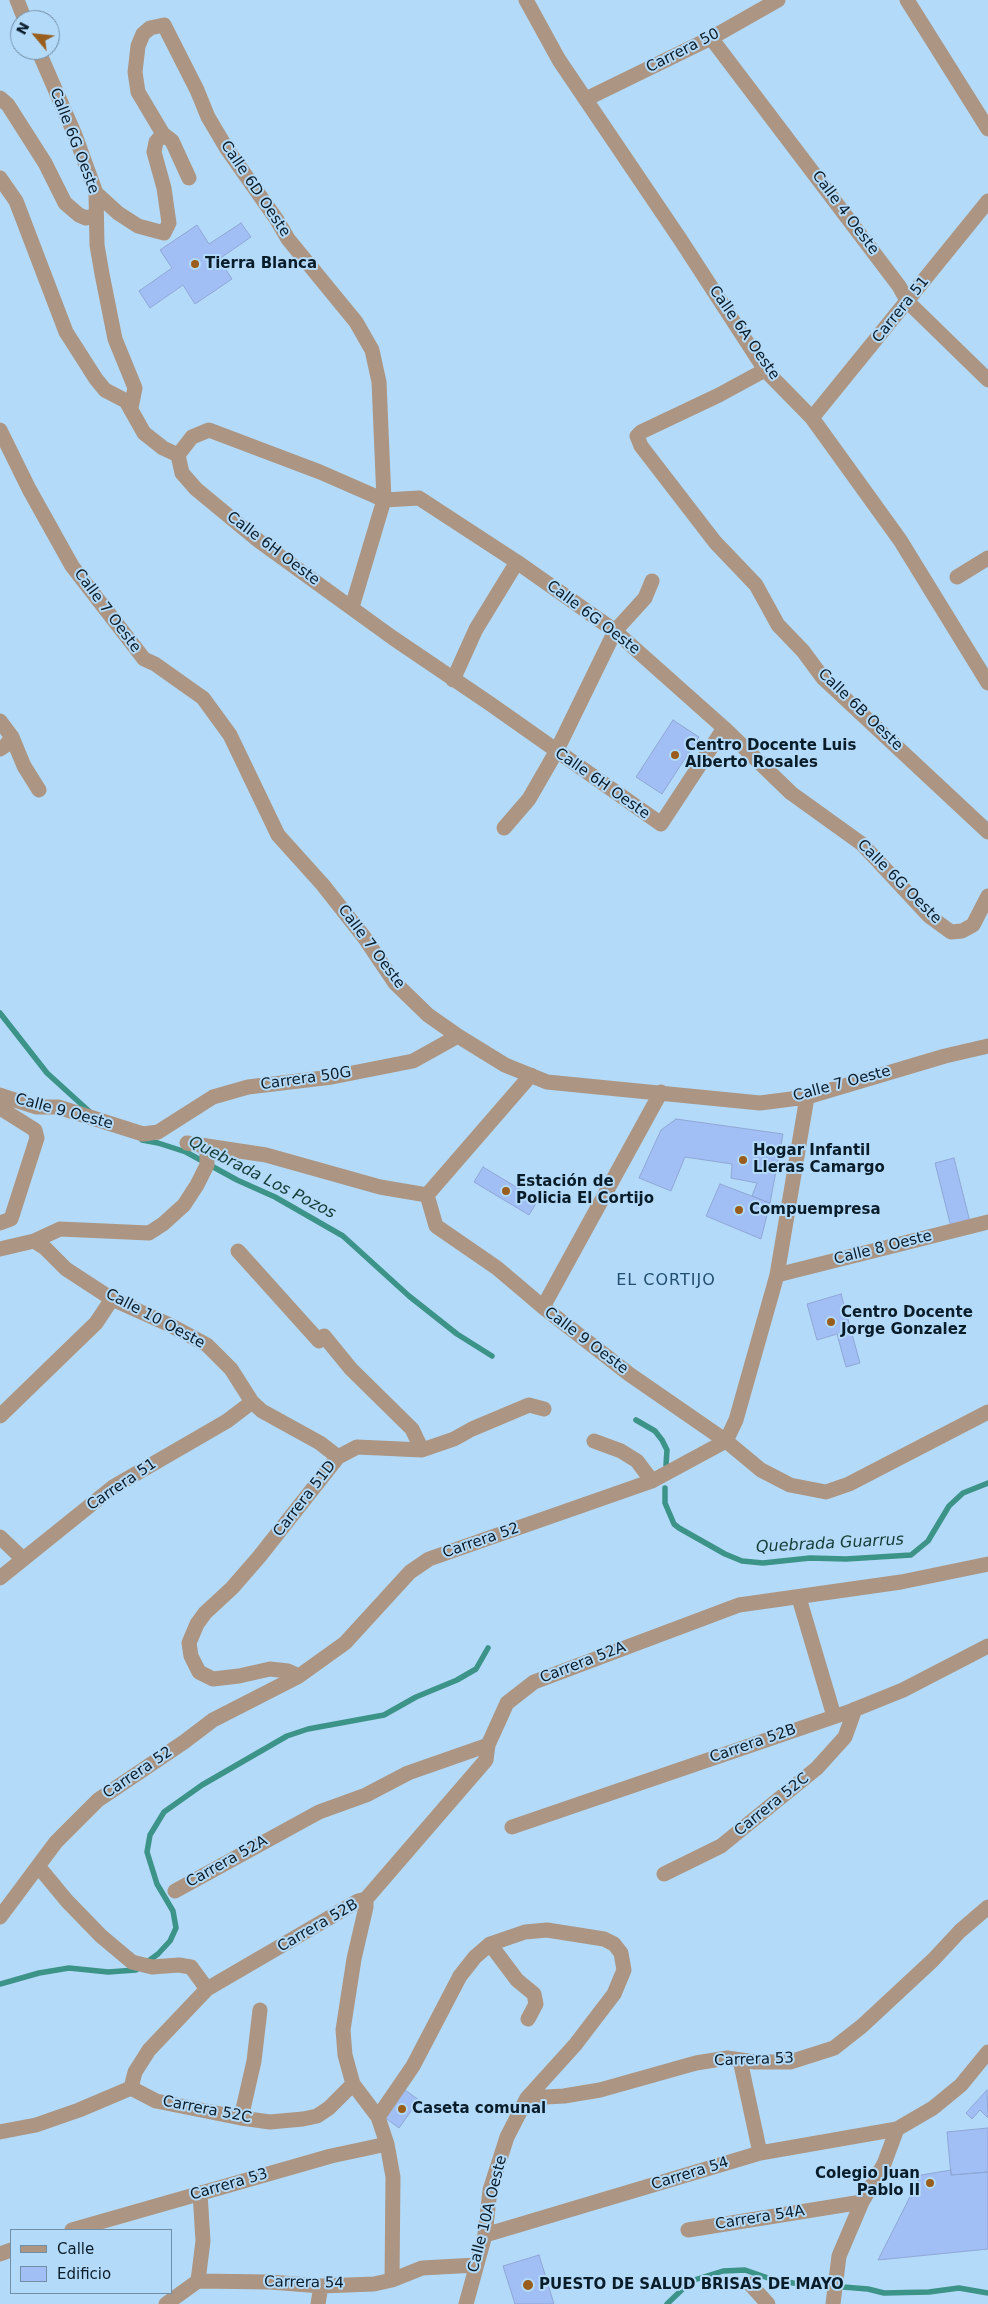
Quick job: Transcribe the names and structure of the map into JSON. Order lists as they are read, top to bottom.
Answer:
{
  "streets": {
    "street": [
      "Carrera 50",
      "Calle 6G Oeste",
      "Calle 6D Oeste",
      "Calle 4 Oeste",
      "Carrera 51",
      "Calle 6A Oeste",
      "Calle 6H Oeste",
      "Calle 7 Oeste",
      "Calle 6B Oeste",
      "Carrera 50G",
      "Calle 9 Oeste",
      "Calle 8 Oeste",
      "Calle 10 Oeste",
      "Carrera 51D",
      "Carrera 52",
      "Carrera 52A",
      "Carrera 52B",
      "Carrera 52C",
      "Carrera 53",
      "Carrera 54",
      "Calle 10A Oeste",
      "Carrera 54A"
    ]
  },
  "crossings": [
    ["Carrera 50", "Calle 4 Oeste"],
    ["Carrera 50", "Calle 6A Oeste"],
    ["Calle 6G Oeste", "Calle 6D Oeste"],
    ["Calle 6G Oeste", "Calle 6H Oeste"],
    ["Calle 4 Oeste", "Carrera 51"],
    ["Carrera 51", "Calle 6A Oeste"],
    ["Carrera 51", "Calle 10 Oeste"],
    ["Calle 6A Oeste", "Calle 6B Oeste"],
    ["Calle 7 Oeste", "Carrera 50G"],
    ["Carrera 50G", "Calle 9 Oeste"],
    ["Calle 9 Oeste", "Carrera 52"],
    ["Calle 10 Oeste", "Carrera 51D"],
    ["Carrera 51D", "Carrera 52"],
    ["Carrera 52A", "Carrera 52B"],
    ["Carrera 52B", "Carrera 52C"],
    ["Carrera 53", "Calle 10A Oeste"],
    ["Carrera 54", "Calle 10A Oeste"]
  ],
  "districts": ["EL CORTIJO"],
  "water": ["Quebrada Los Pozos", "Quebrada Guarrus"],
  "places": [
    "Tierra Blanca",
    "Centro Docente Luis Alberto Rosales",
    "Hogar Infantil Lleras Camargo",
    "Estación de Policia El Cortijo",
    "Compuempresa",
    "Centro Docente Jorge Gonzalez",
    "Caseta comunal",
    "Colegio Juan Pablo II",
    "PUESTO DE SALUD BRISAS DE MAYO"
  ],
  "legend": ["Calle", "Edificio"],
  "north": "top left"
}
